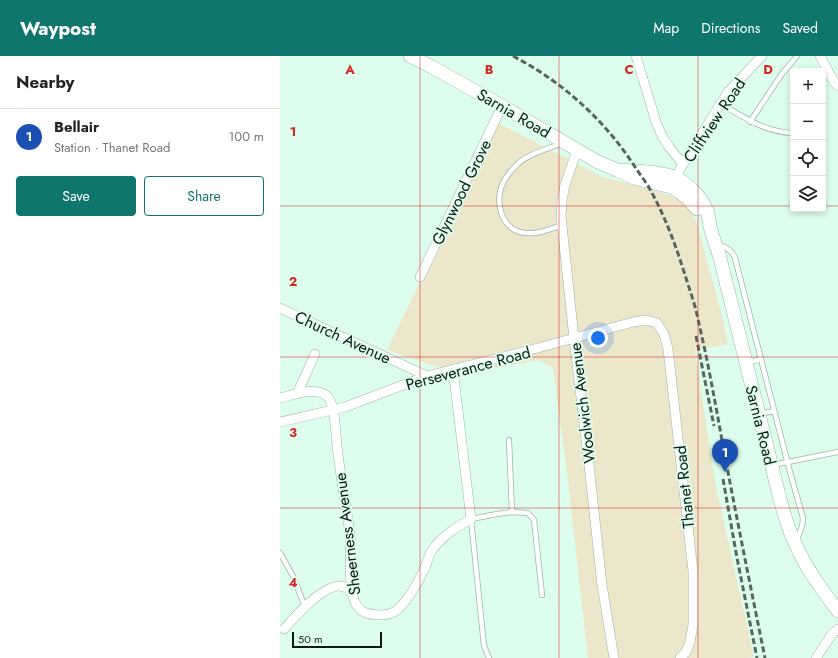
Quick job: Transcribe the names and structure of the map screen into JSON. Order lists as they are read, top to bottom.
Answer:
{
  "streets": {
    "main road": ["Sarnia Road"],
    "street": [
      "Cliffview Road",
      "Glynwood Grove",
      "Church Avenue",
      "Perseverance Road",
      "Woolwich Avenue",
      "Thanet Road",
      "Sheerness Avenue"
    ]
  },
  "crossings": [
    ["Sarnia Road", "Cliffview Road"],
    ["Sarnia Road", "Glynwood Grove"],
    ["Sarnia Road", "Woolwich Avenue"],
    ["Church Avenue", "Perseverance Road"],
    ["Perseverance Road", "Woolwich Avenue"],
    ["Perseverance Road", "Thanet Road"],
    ["Perseverance Road", "Sheerness Avenue"]
  ],
  "scale_bar": "50 m",
  "page": {
    "header": "Waypost",
    "nav": ["Map", "Directions", "Saved"],
    "heading": "Nearby",
    "map_buttons": ["+", "−"],
    "list": [
      {
        "mark": "1",
        "name": "Bellair",
        "note": "Station · Thanet Road",
        "value": "100 m"
      }
    ],
    "buttons": ["Save", "Share"],
    "pins": "1",
    "scale": "50 m"
  },
  "grid": {
    "columns": [
      "A",
      "B",
      "C",
      "D"
    ],
    "rows": [
      "1",
      "2",
      "3",
      "4"
    ]
  }
}
